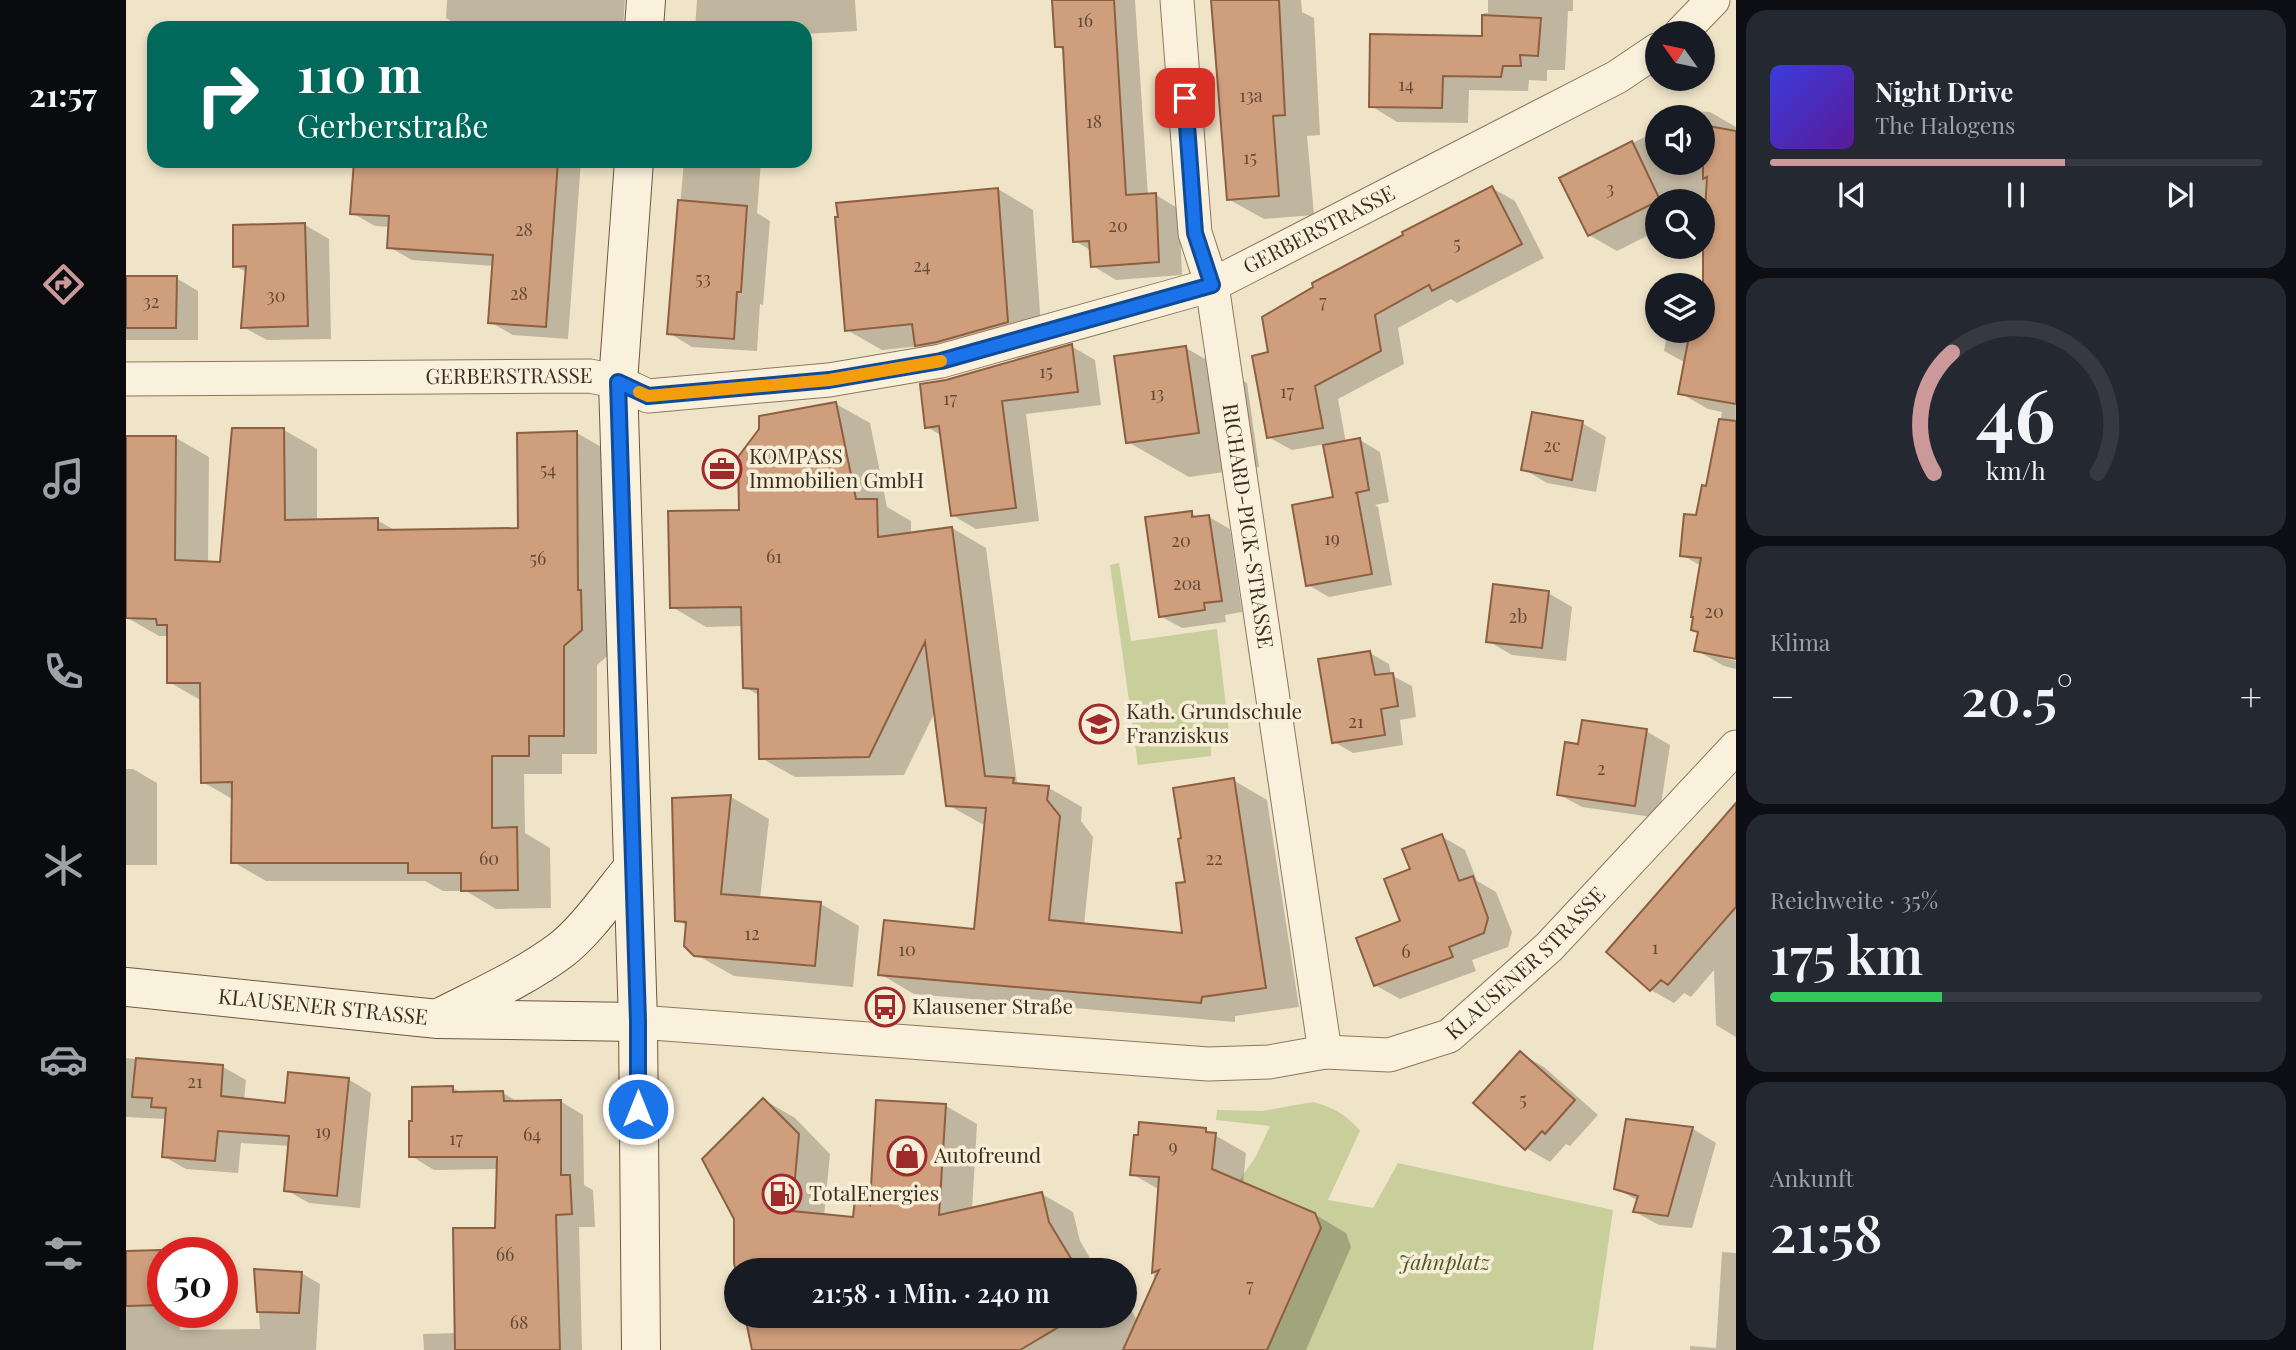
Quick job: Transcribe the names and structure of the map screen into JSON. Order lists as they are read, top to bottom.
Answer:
{
  "streets": {
    "main road": ["KLAUSENER STRASSE"],
    "street": ["GERBERSTRASSE", "RICHARD-PICK-STRASSE"]
  },
  "crossings": [
    ["GERBERSTRASSE", "RICHARD-PICK-STRASSE"],
    ["RICHARD-PICK-STRASSE", "KLAUSENER STRASSE"]
  ],
  "parks": ["Jahnplatz"],
  "places": {
    "office": ["KOMPASS Immobilien GmbH"],
    "school or university": ["Kath. Grundschule Franziskus"],
    "bus stop": ["Klausener Straße"],
    "shop": ["Autofreund"],
    "fuel station": ["TotalEnergies"]
  },
  "house_numbers": [
    "16",
    "14",
    "13a",
    "18",
    "15",
    "3",
    "20",
    "28",
    "5",
    "24",
    "53",
    "28",
    "30",
    "32",
    "7",
    "15",
    "17",
    "13",
    "17",
    "2c",
    "54",
    "19",
    "20",
    "61",
    "56",
    "20a",
    "20",
    "2b",
    "21",
    "2",
    "60",
    "22",
    "12",
    "1",
    "10",
    "6",
    "21",
    "5",
    "19",
    "64",
    "17",
    "9",
    "66",
    "7",
    "68"
  ],
  "north": "top left",
  "page": {
    "tabs": "21:57",
    "turn": ["110 m", "Gerberstraße"],
    "song": ["Night Drive", "The Halogens"],
    "tile": [
      "Klima",
      ["Reichweite · 35%", "175 km"],
      ["Ankunft", "21:58"]
    ],
    "heat": ["−", "20.5°", "+"],
    "limit": "50",
    "trip": "21:58 · 1 Min. · 240 m",
    "gauge": ["46", "km/h"]
  }
}
